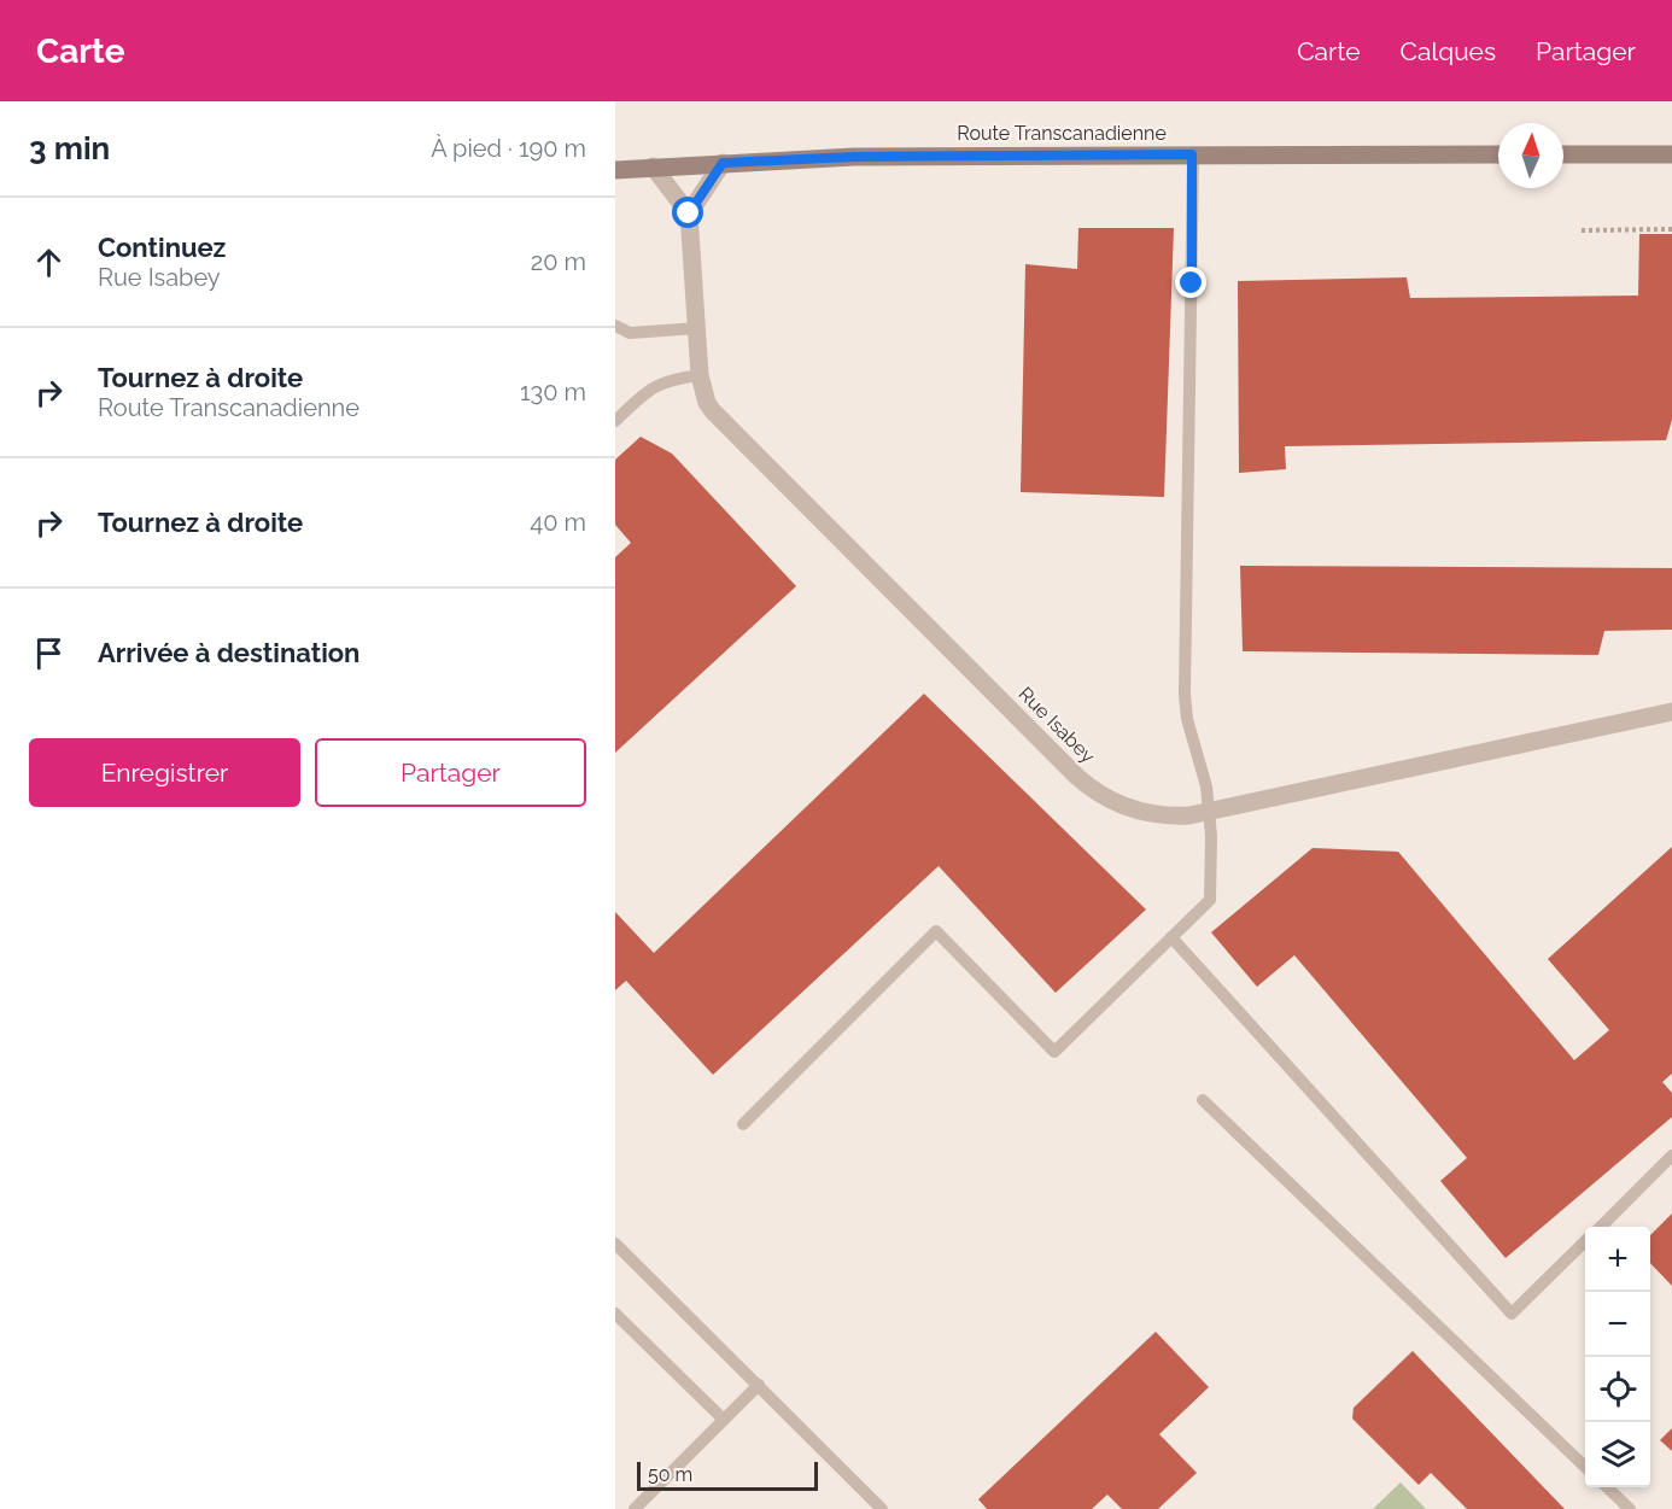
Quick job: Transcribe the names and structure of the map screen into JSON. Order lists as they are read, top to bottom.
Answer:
{
  "streets": {
    "main road": ["Route Transcanadienne"],
    "street": ["Rue Isabey"]
  },
  "scale_bar": "50 m",
  "north": "top",
  "page": {
    "header": "Carte",
    "nav": ["Carte", "Calques", "Partager"],
    "heading": ["3 min", "À pied · 190 m"],
    "list": [
      ["Continuez", "Rue Isabey", "20 m"],
      ["Tournez à droite", "Route Transcanadienne", "130 m"],
      ["Tournez à droite", "40 m"],
      "Arrivée à destination"
    ],
    "buttons": ["Enregistrer", "Partager"],
    "map_buttons": ["+", "−"],
    "scale": "50 m"
  }
}
